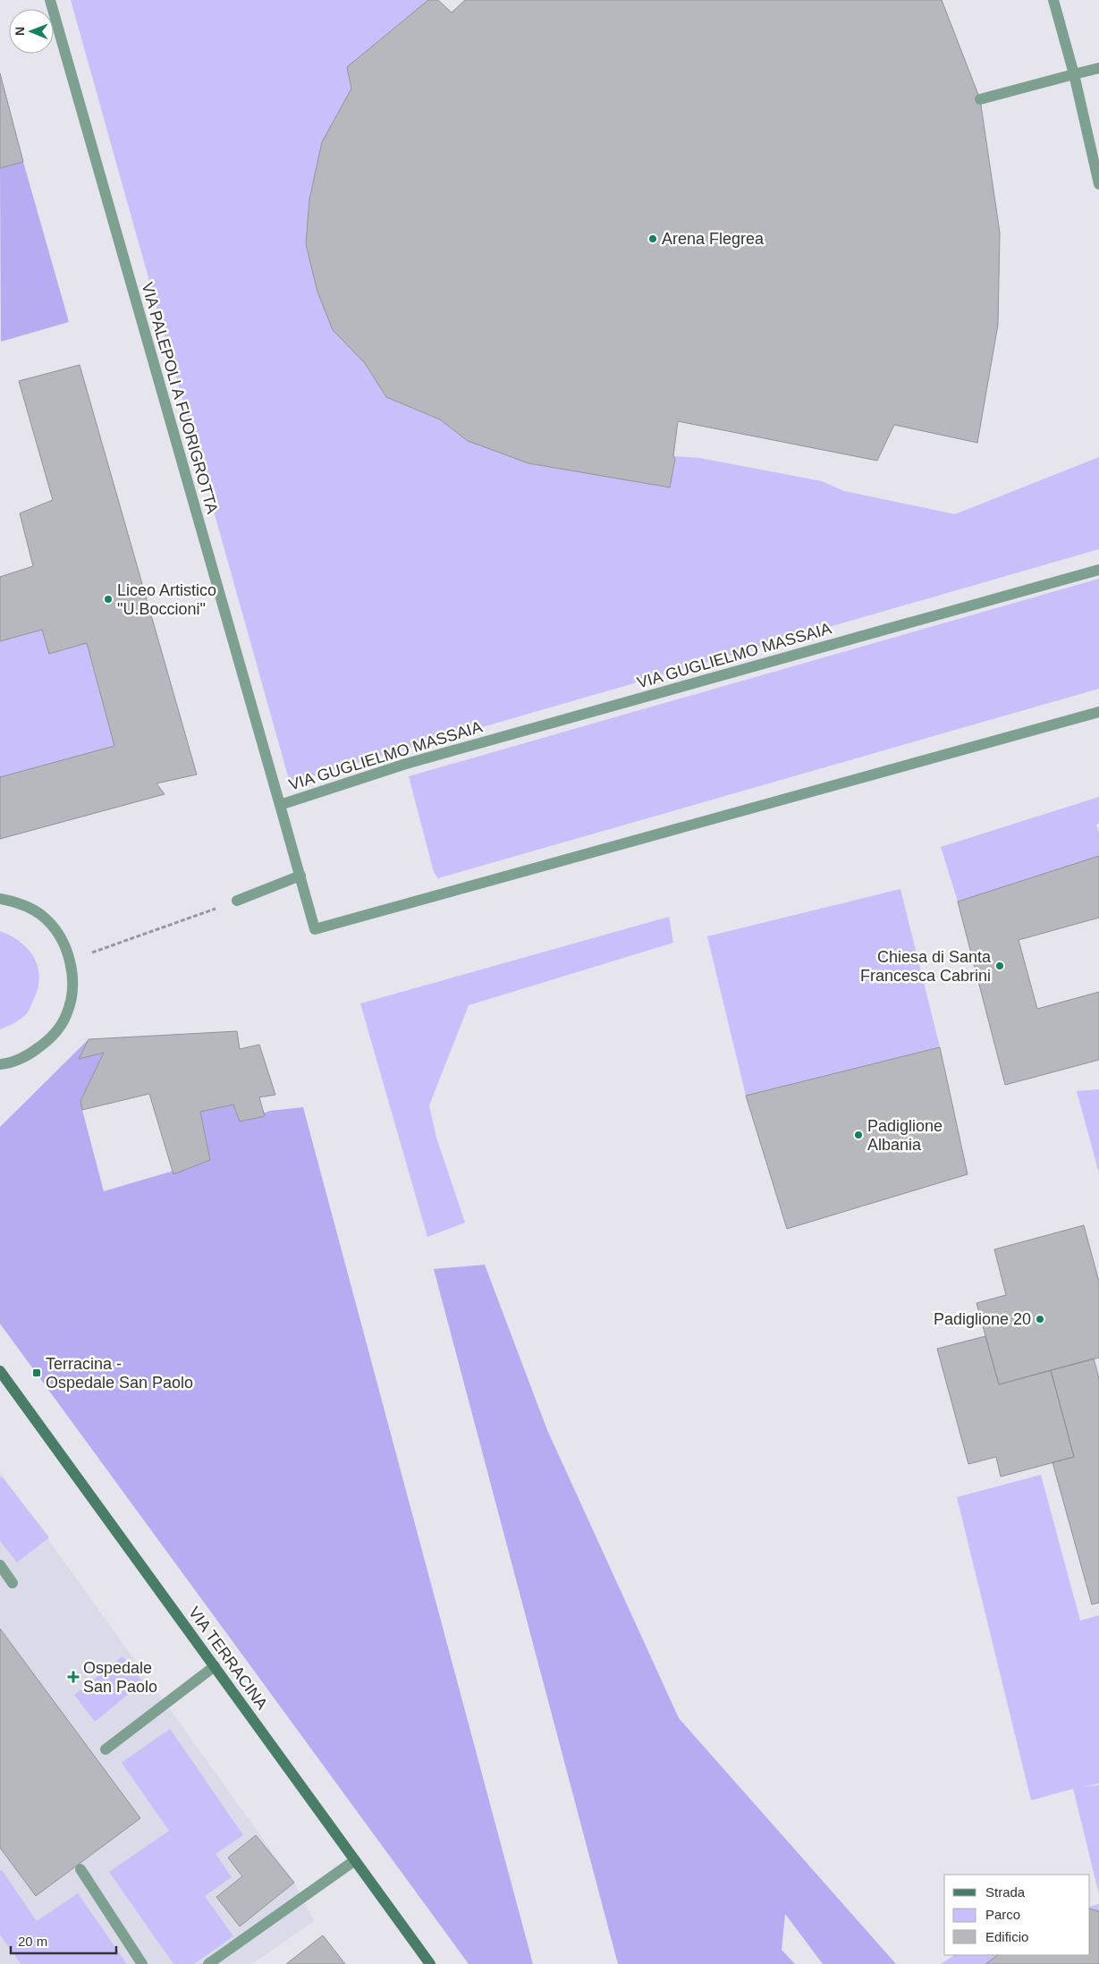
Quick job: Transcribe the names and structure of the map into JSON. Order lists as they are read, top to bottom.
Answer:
{
  "streets": {
    "main road": ["VIA TERRACINA"],
    "street": ["VIA PALEPOLI A FUORIGROTTA", "VIA GUGLIELMO MASSAIA"]
  },
  "crossings": [
    ["VIA PALEPOLI A FUORIGROTTA", "VIA GUGLIELMO MASSAIA"]
  ],
  "places": {
    "other": [
      "Arena Flegrea",
      "Liceo Artistico \"U.Boccioni\"",
      "Chiesa di Santa Francesca Cabrini",
      "Padiglione Albania",
      "Padiglione 20"
    ],
    "transit": ["Terracina - Ospedale San Paolo"],
    "health": ["Ospedale San Paolo"]
  },
  "legend": ["Strada", "Parco", "Edificio"],
  "scale_bar": "20 m",
  "north": "left"
}
